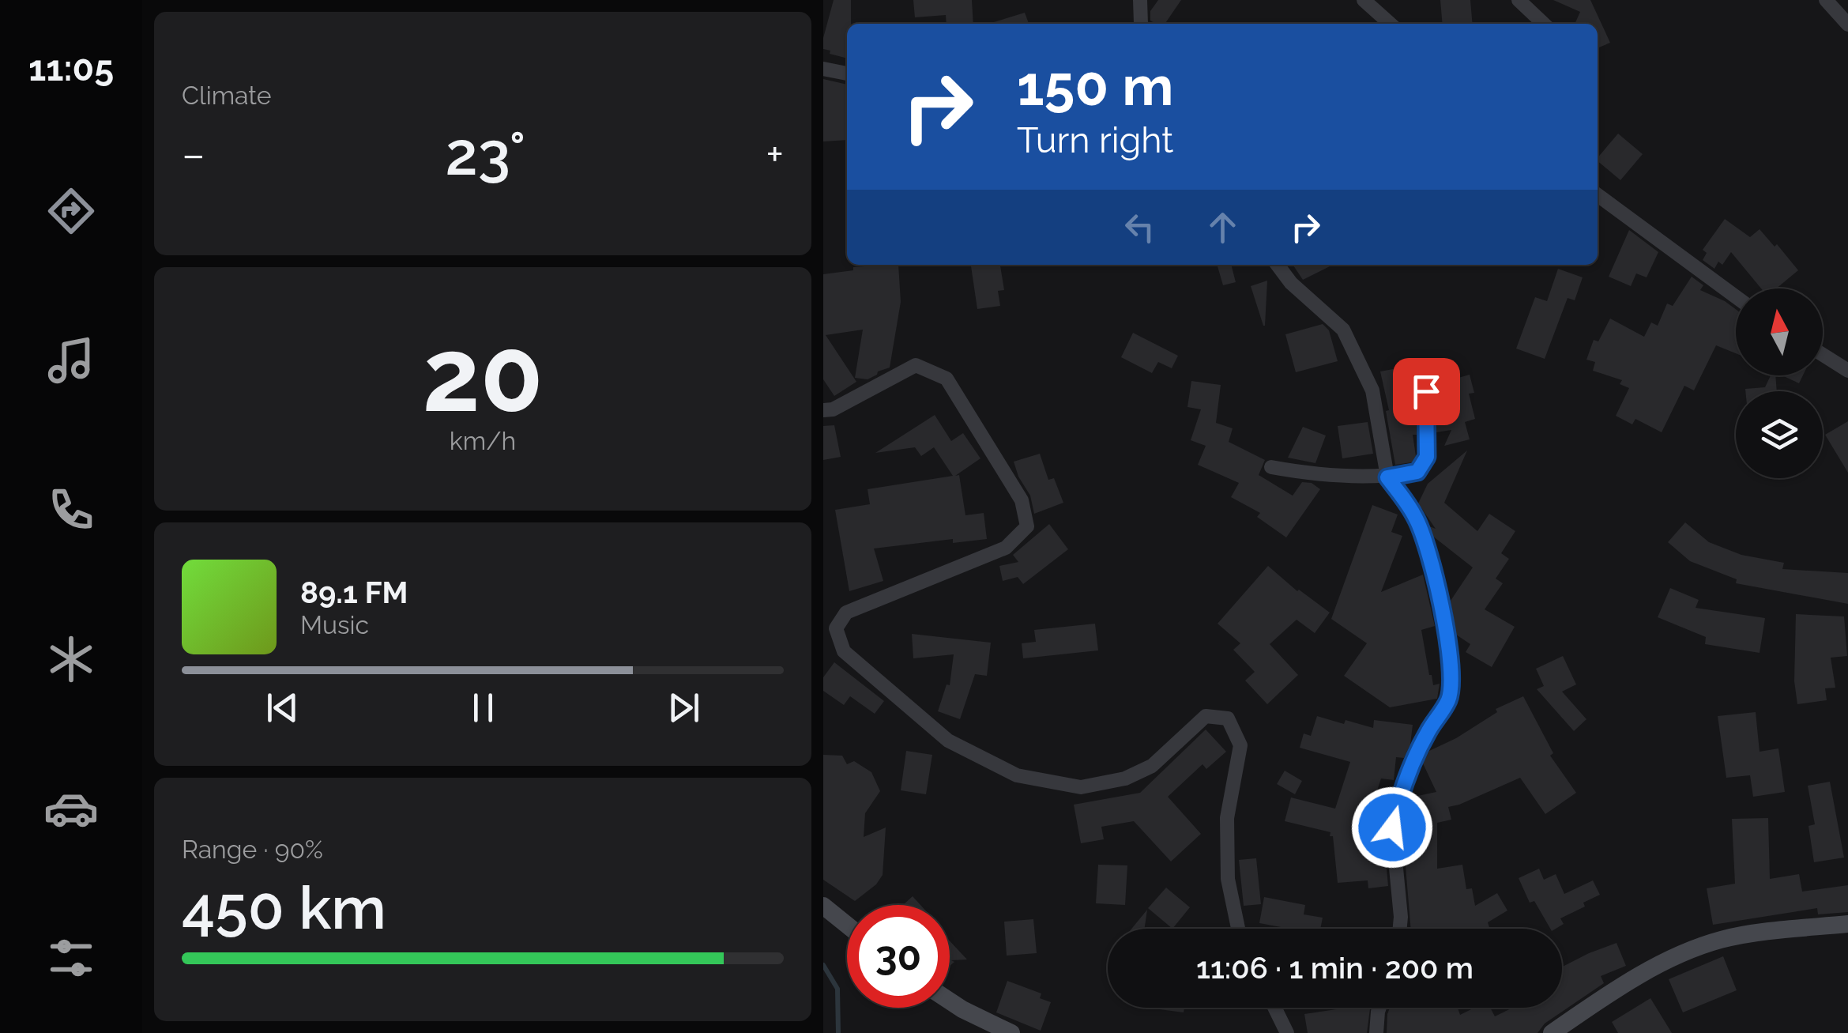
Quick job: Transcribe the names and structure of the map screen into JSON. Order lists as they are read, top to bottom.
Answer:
{
  "north": "top",
  "page": {
    "tabs": "11:05",
    "tile": [
      "Climate",
      ["20", "km/h"],
      ["Range · 90%", "450 km"]
    ],
    "turn": ["150 m", "Turn right"],
    "heat": ["−", "23°", "+"],
    "song": ["89.1 FM", "Music"],
    "limit": "30",
    "trip": "11:06 · 1 min · 200 m"
  }
}
